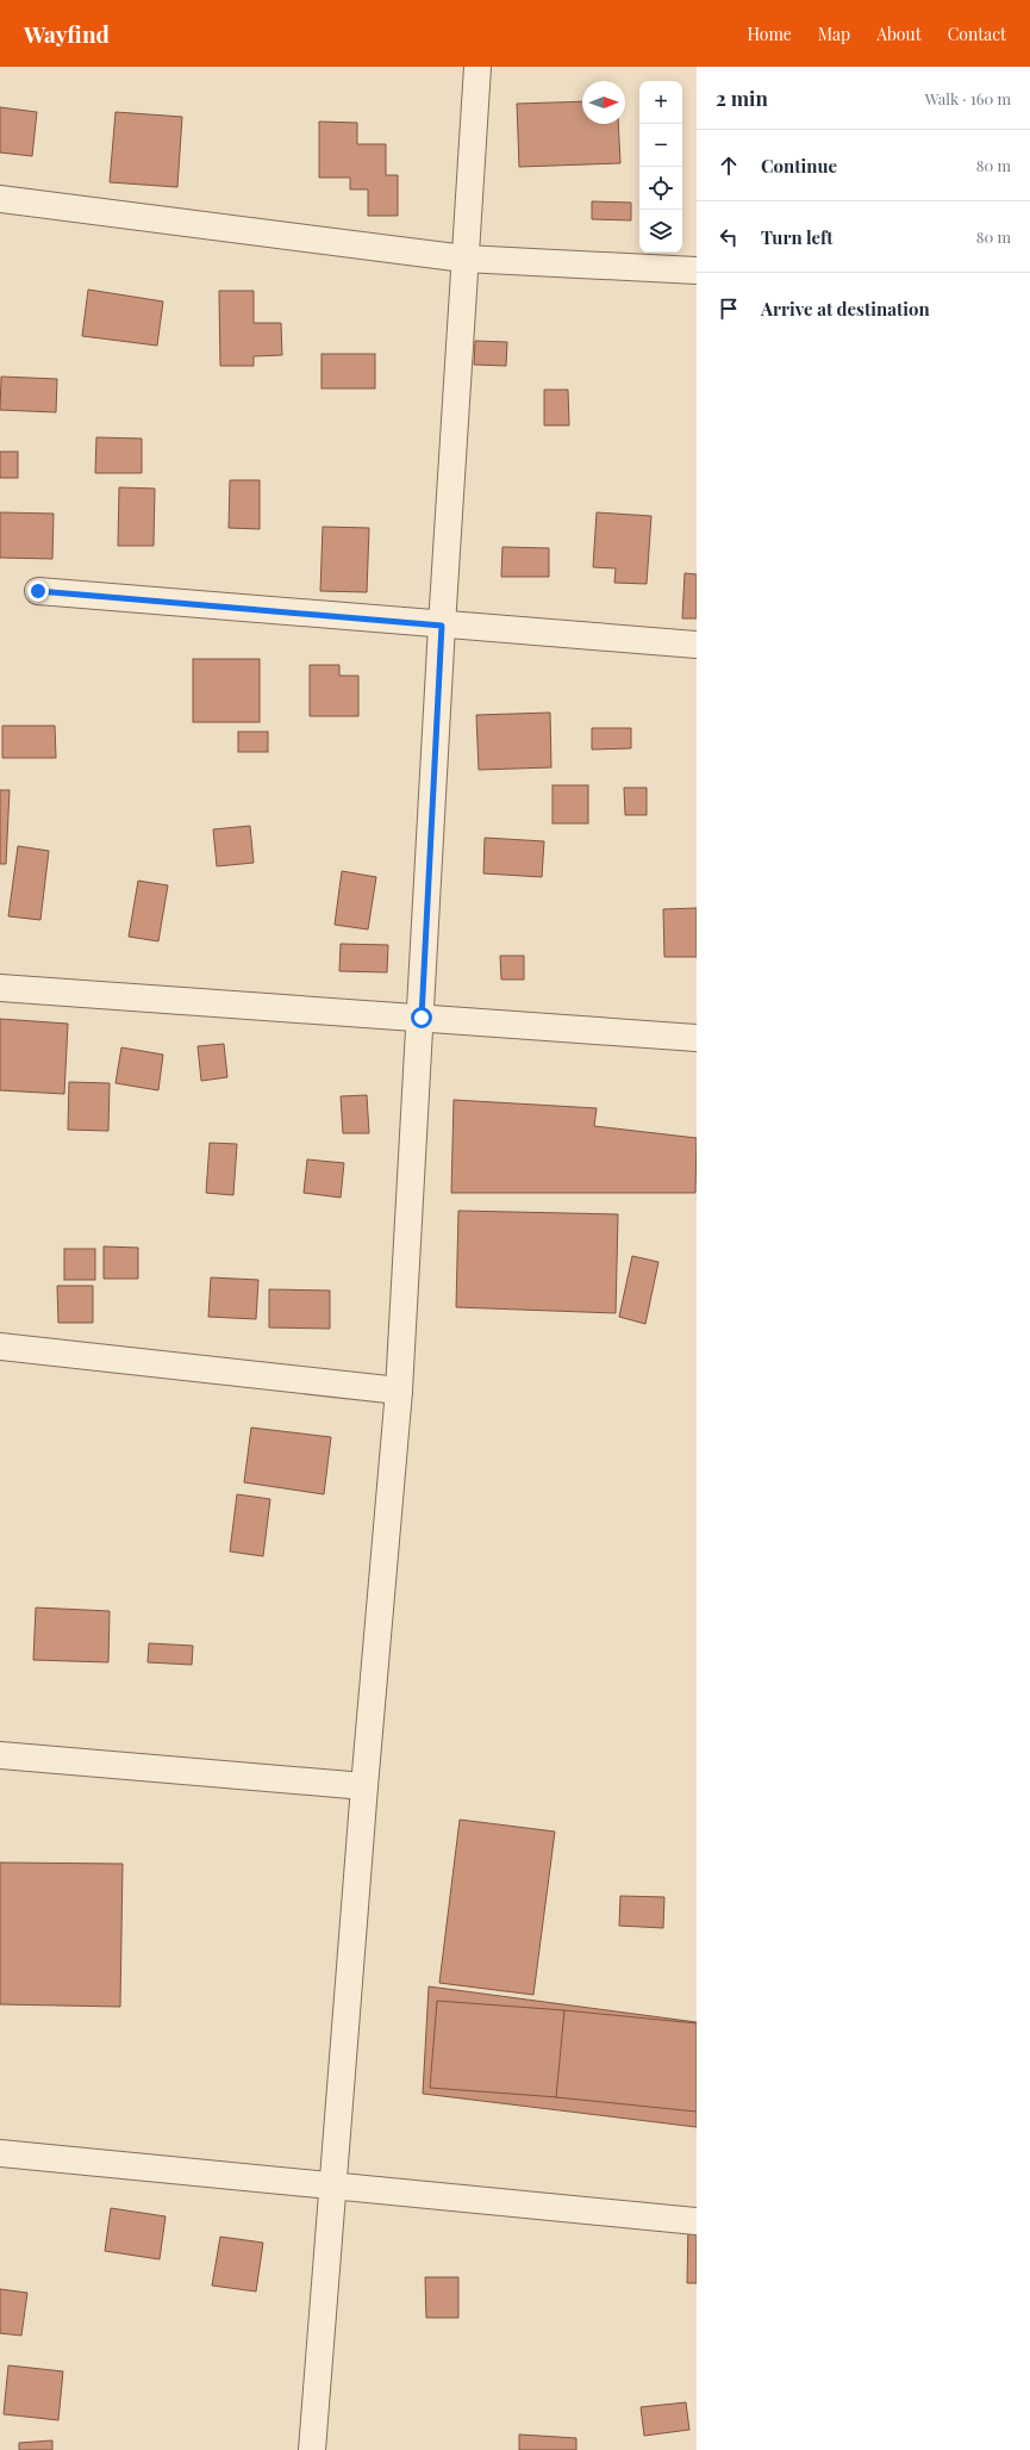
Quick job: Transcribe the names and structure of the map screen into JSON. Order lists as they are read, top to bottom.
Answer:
{
  "north": "right",
  "page": {
    "header": "Wayfind",
    "nav": [
      "Home",
      "Map",
      "About",
      "Contact"
    ],
    "heading": ["2 min", "Walk · 160 m"],
    "map_buttons": ["+", "−"],
    "list": [
      ["Continue", "80 m"],
      ["Turn left", "80 m"],
      "Arrive at destination"
    ]
  }
}
